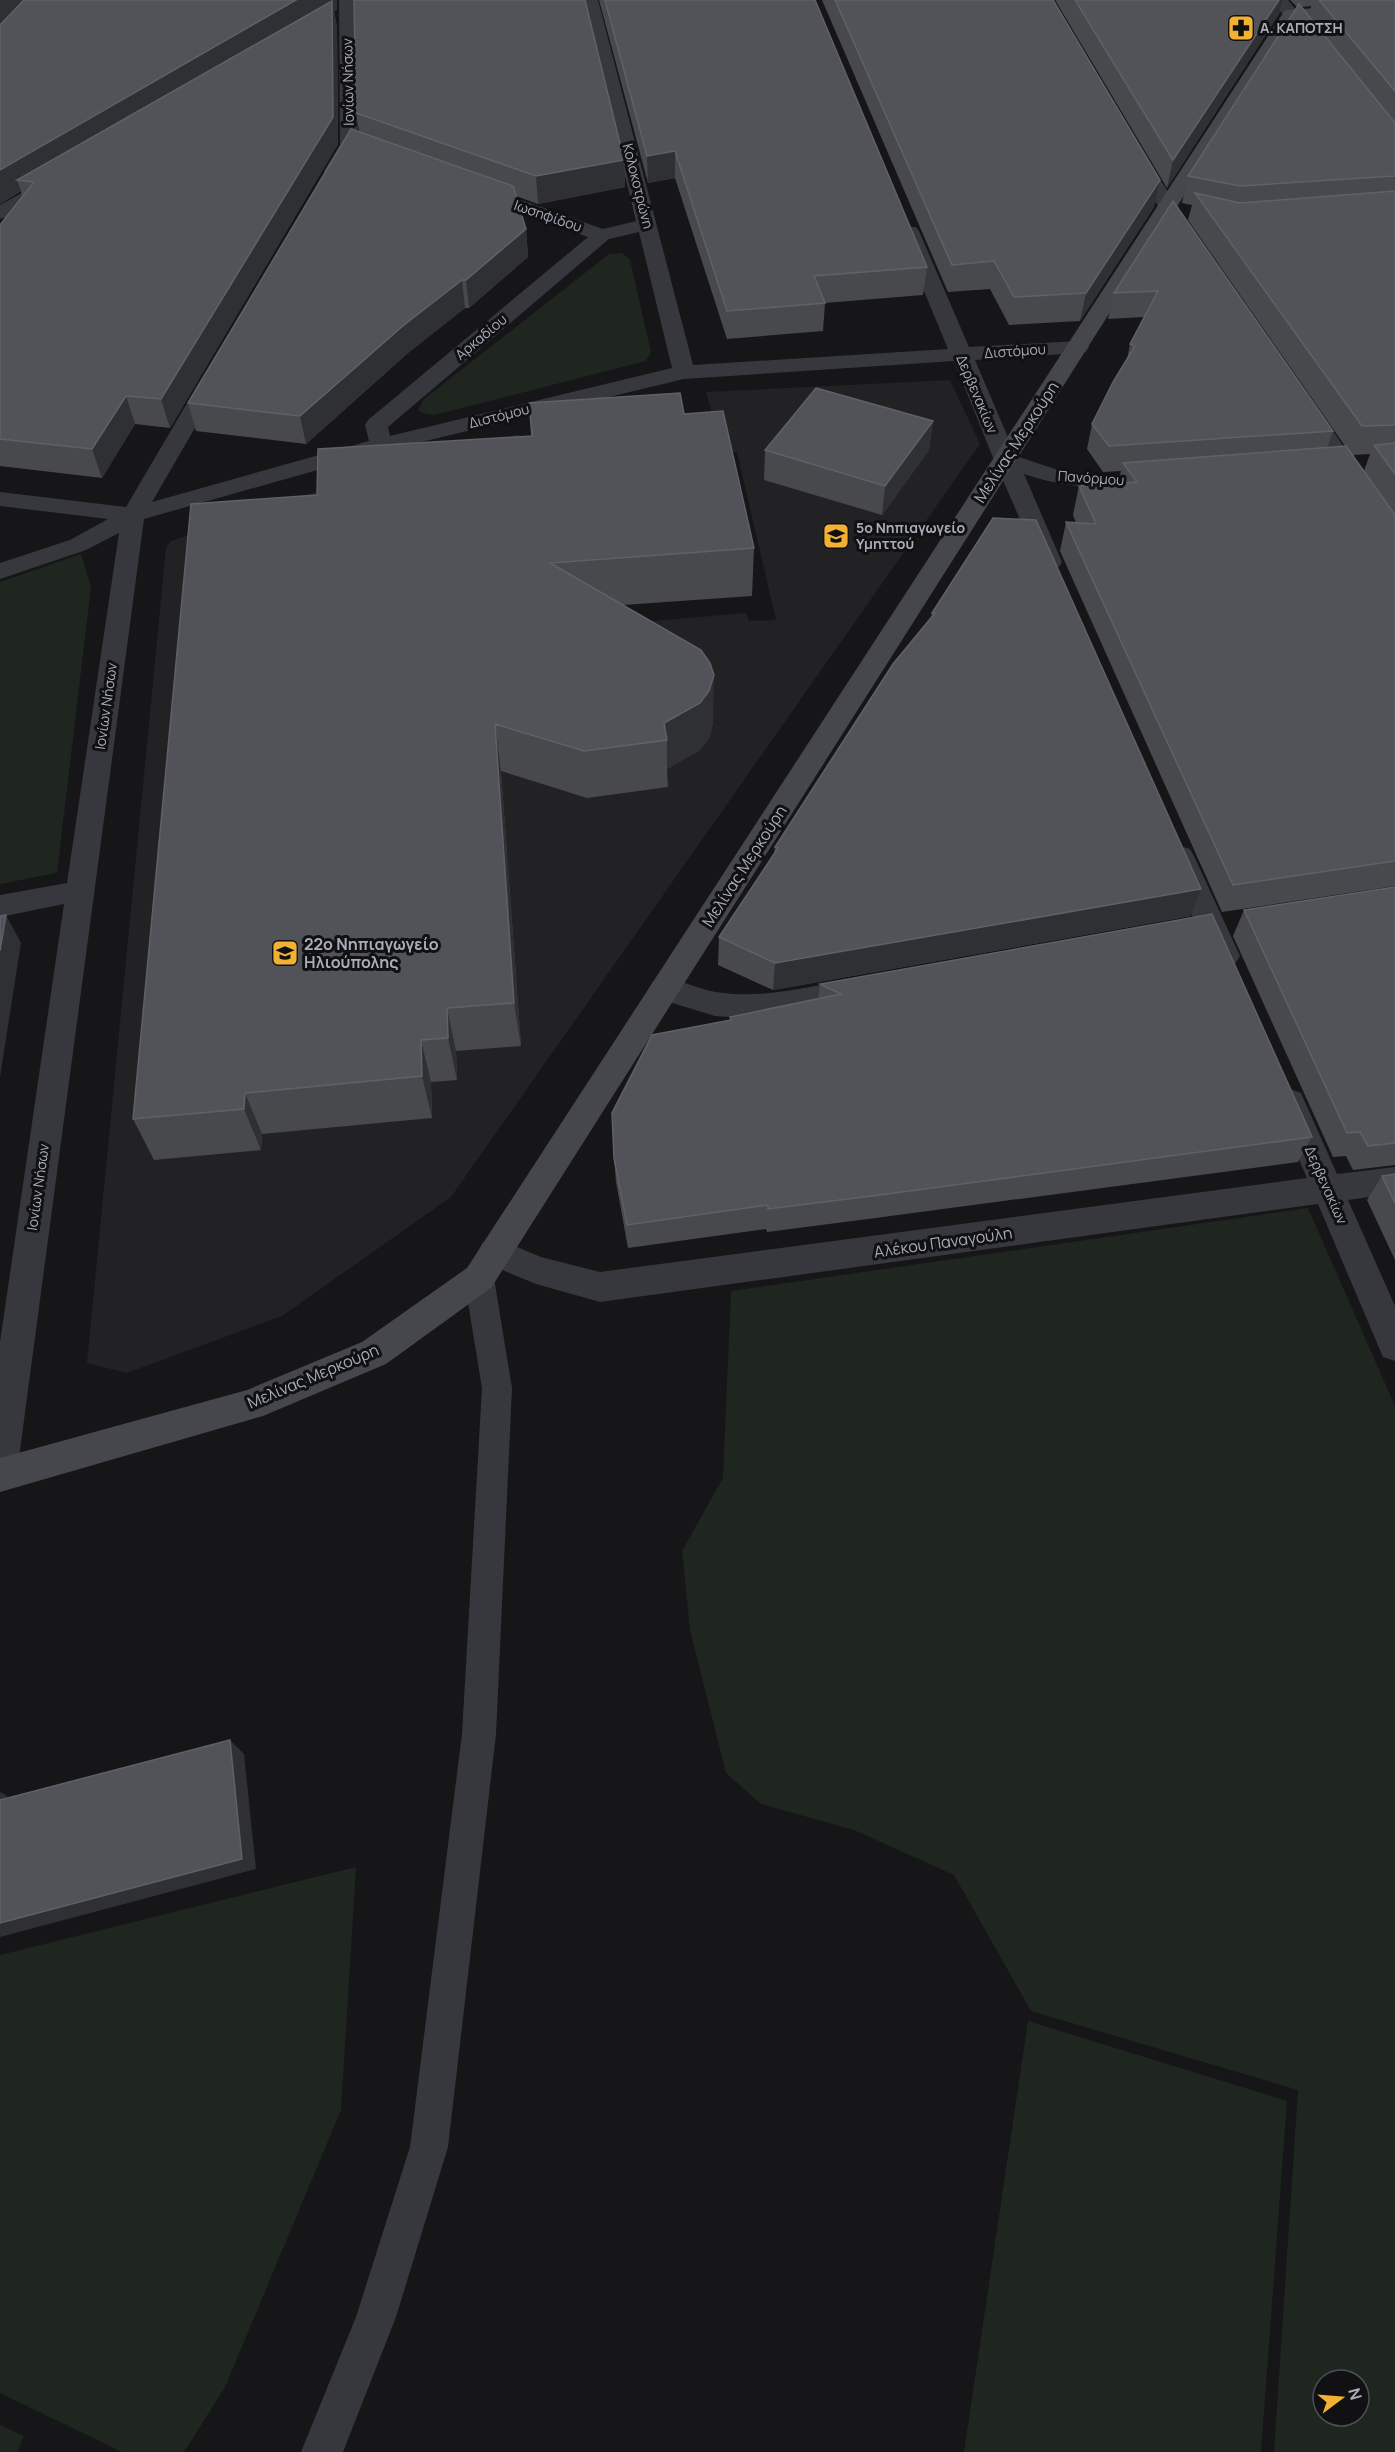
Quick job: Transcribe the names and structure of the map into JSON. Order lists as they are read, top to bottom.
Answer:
{
  "streets": {
    "street": [
      "Ιονίων Νήσων",
      "Κολοκοτρώνη",
      "Ιωσηφίδου",
      "Αρκαδίου",
      "Διστόμου",
      "Δερβενακίων",
      "Μελίνας Μερκούρη",
      "Πανόρμου",
      "Αλέκου Παναγούλη"
    ]
  },
  "crossings": [
    ["Ιονίων Νήσων", "Διστόμου"],
    ["Κολοκοτρώνη", "Ιωσηφίδου"],
    ["Κολοκοτρώνη", "Διστόμου"],
    ["Ιωσηφίδου", "Αρκαδίου"],
    ["Αρκαδίου", "Διστόμου"],
    ["Διστόμου", "Δερβενακίων"],
    ["Διστόμου", "Μελίνας Μερκούρη"],
    ["Δερβενακίων", "Μελίνας Μερκούρη"],
    ["Δερβενακίων", "Πανόρμου"],
    ["Δερβενακίων", "Αλέκου Παναγούλη"],
    ["Μελίνας Μερκούρη", "Πανόρμου"],
    ["Μελίνας Μερκούρη", "Αλέκου Παναγούλη"]
  ],
  "places": {
    "pharmacy": ["Α. ΚΑΠΟΤΣΗ"],
    "school or university": ["5ο Νηπιαγωγείο Υμηττού", "22ο Νηπιαγωγείο Ηλιούπολης"]
  },
  "north": "right"
}
